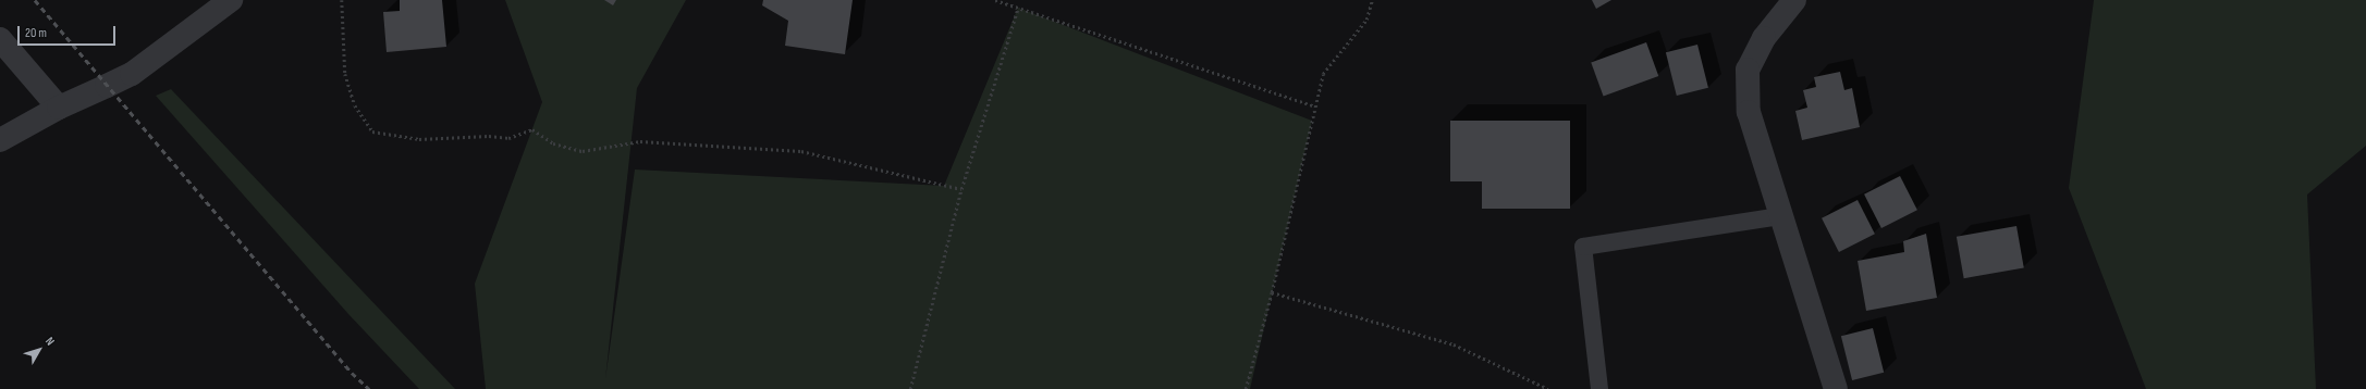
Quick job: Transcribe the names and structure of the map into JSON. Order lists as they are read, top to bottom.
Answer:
{
  "scale_bar": "20 m",
  "north": "top right"
}
